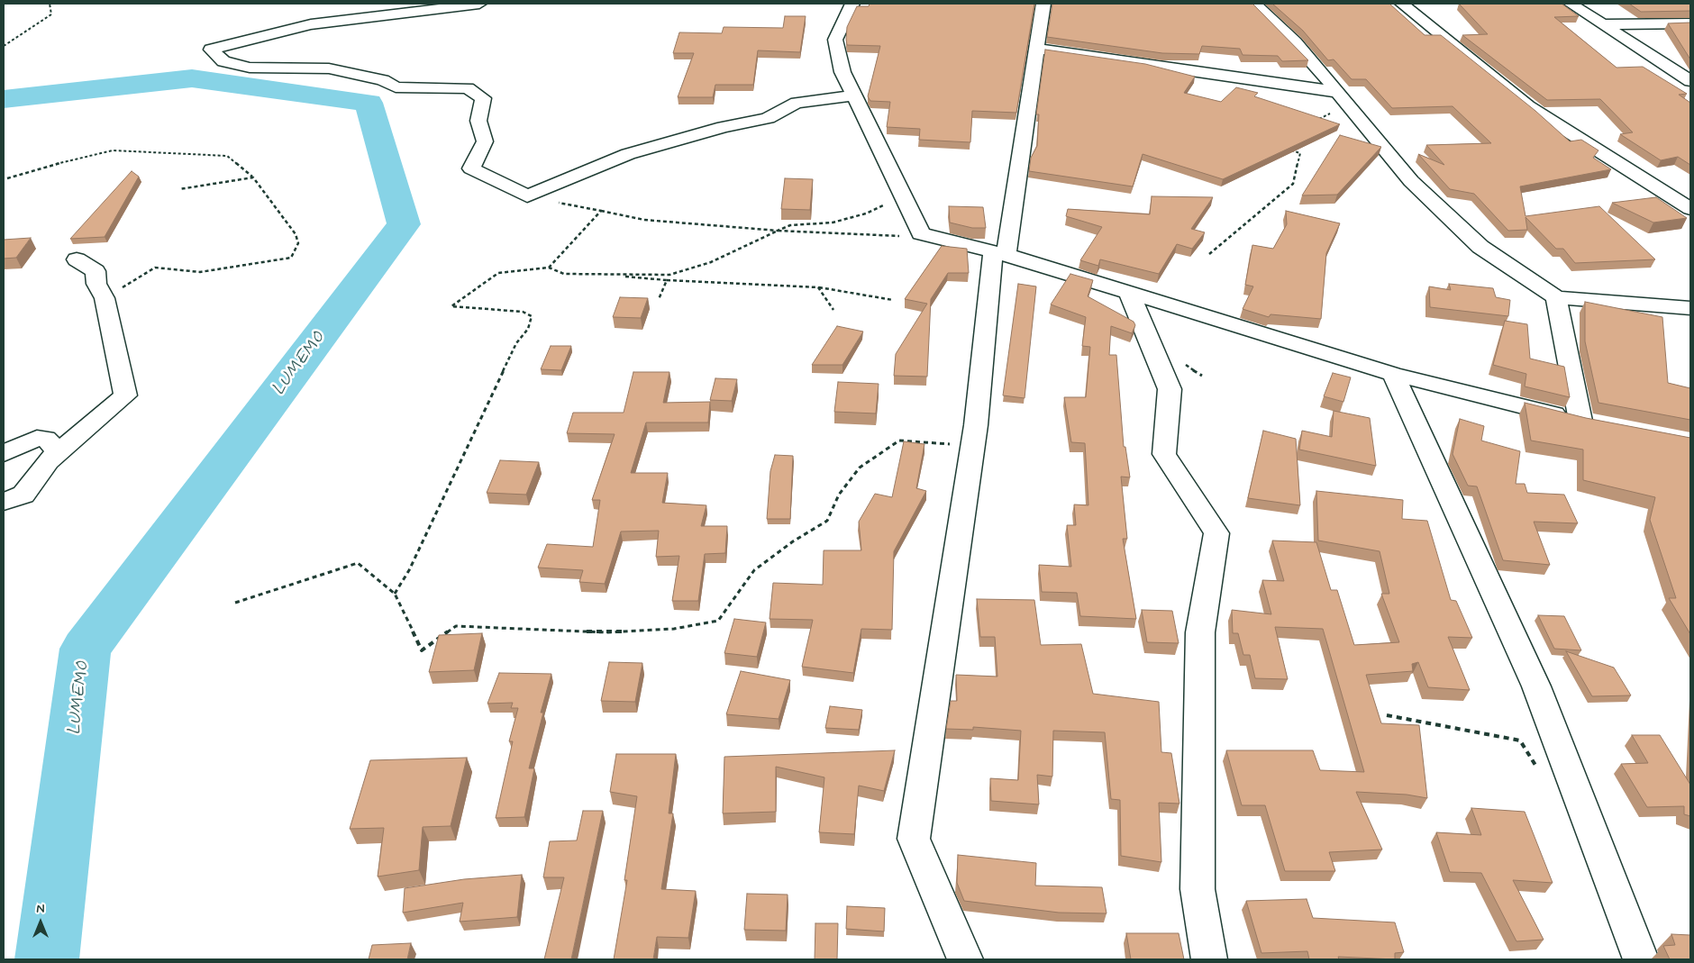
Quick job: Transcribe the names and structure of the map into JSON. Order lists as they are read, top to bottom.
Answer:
{
  "water": ["LUMEMO"],
  "north": "top"
}
